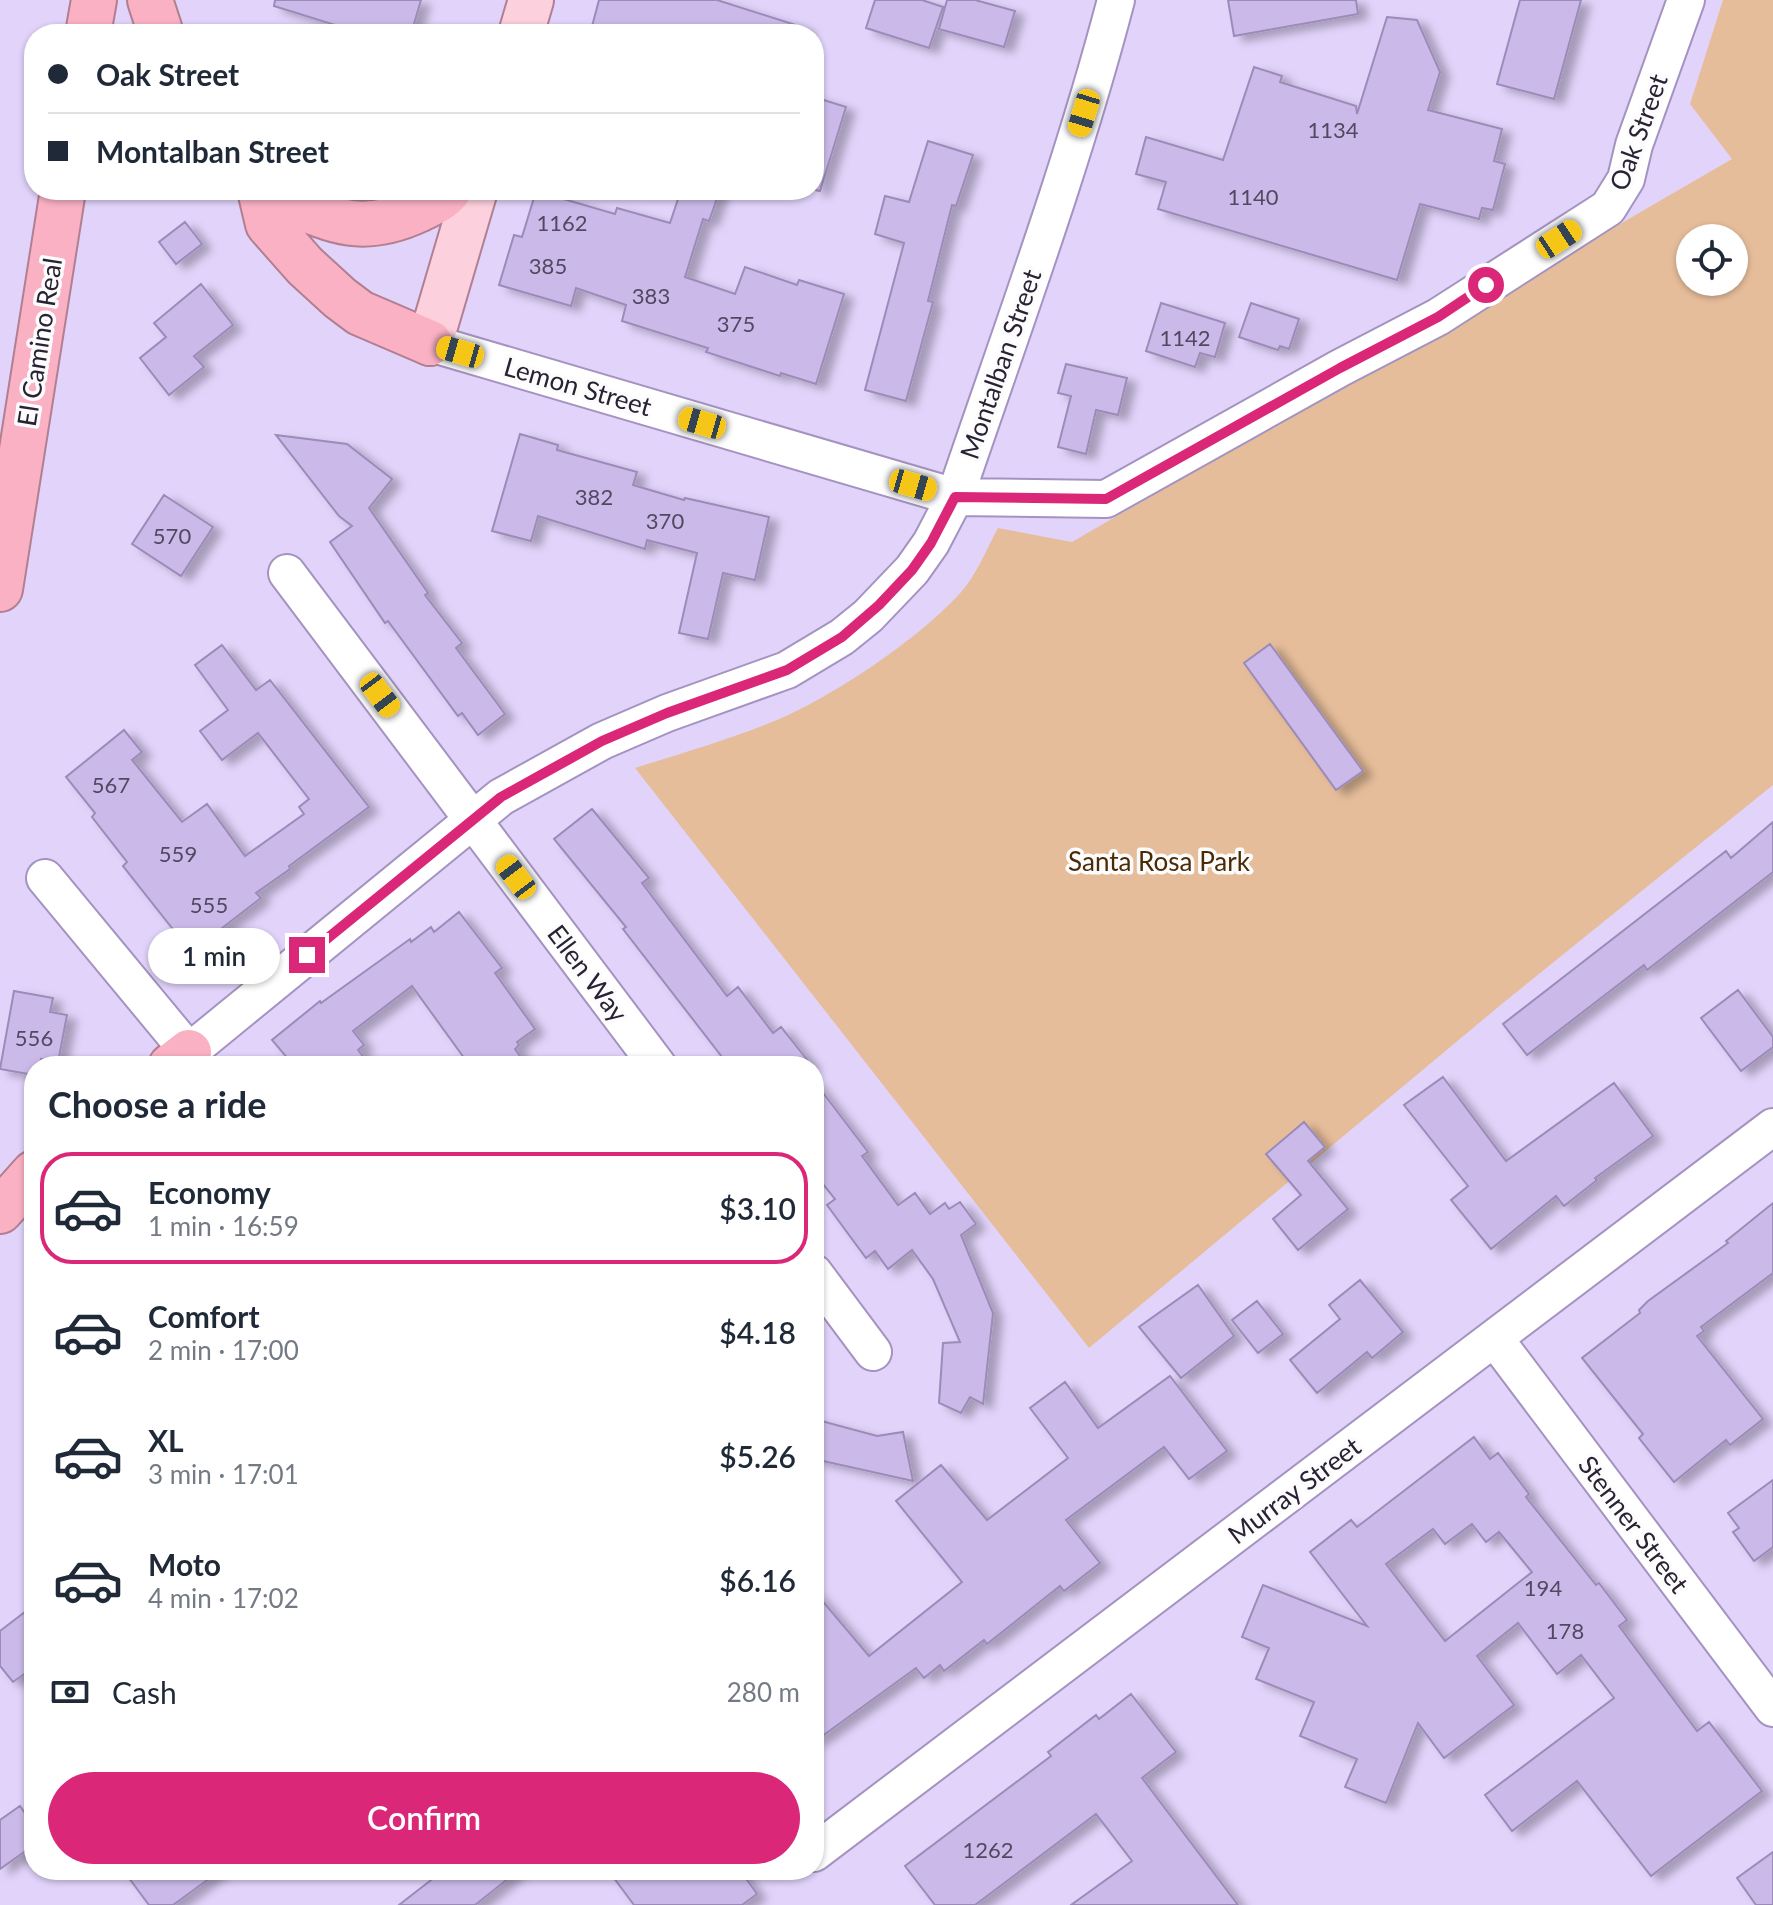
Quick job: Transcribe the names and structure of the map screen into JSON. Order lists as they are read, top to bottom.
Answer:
{
  "streets": {
    "highway": ["El Camino Real"],
    "street": [
      "Oak Street",
      "Montalban Street",
      "Lemon Street",
      "Ellen Way",
      "Murray Street",
      "Stenner Street"
    ]
  },
  "crossings": [
    ["Oak Street", "Montalban Street"],
    ["Oak Street", "Lemon Street"],
    ["Montalban Street", "Lemon Street"],
    ["Montalban Street", "Ellen Way"],
    ["Murray Street", "Stenner Street"]
  ],
  "parks": ["Santa Rosa Park"],
  "house_numbers": [
    "1134",
    "1140",
    "1162",
    "385",
    "383",
    "375",
    "1142",
    "382",
    "370",
    "570",
    "567",
    "559",
    "555",
    "556",
    "194",
    "178",
    "1262"
  ],
  "page": {
    "banner": ["Oak Street", "Montalban Street"],
    "bubble": "1 min",
    "heading": "Choose a ride",
    "list": [
      {
        "name": "Economy",
        "note": "1 min · 16:59",
        "value": "$3.10"
      },
      {
        "name": "Comfort",
        "note": "2 min · 17:00",
        "value": "$4.18"
      },
      {
        "name": "XL",
        "note": "3 min · 17:01",
        "value": "$5.26"
      },
      {
        "name": "Moto",
        "note": "4 min · 17:02",
        "value": "$6.16"
      }
    ],
    "pay": ["Cash", "280 m"],
    "buttons": "Confirm"
  }
}
